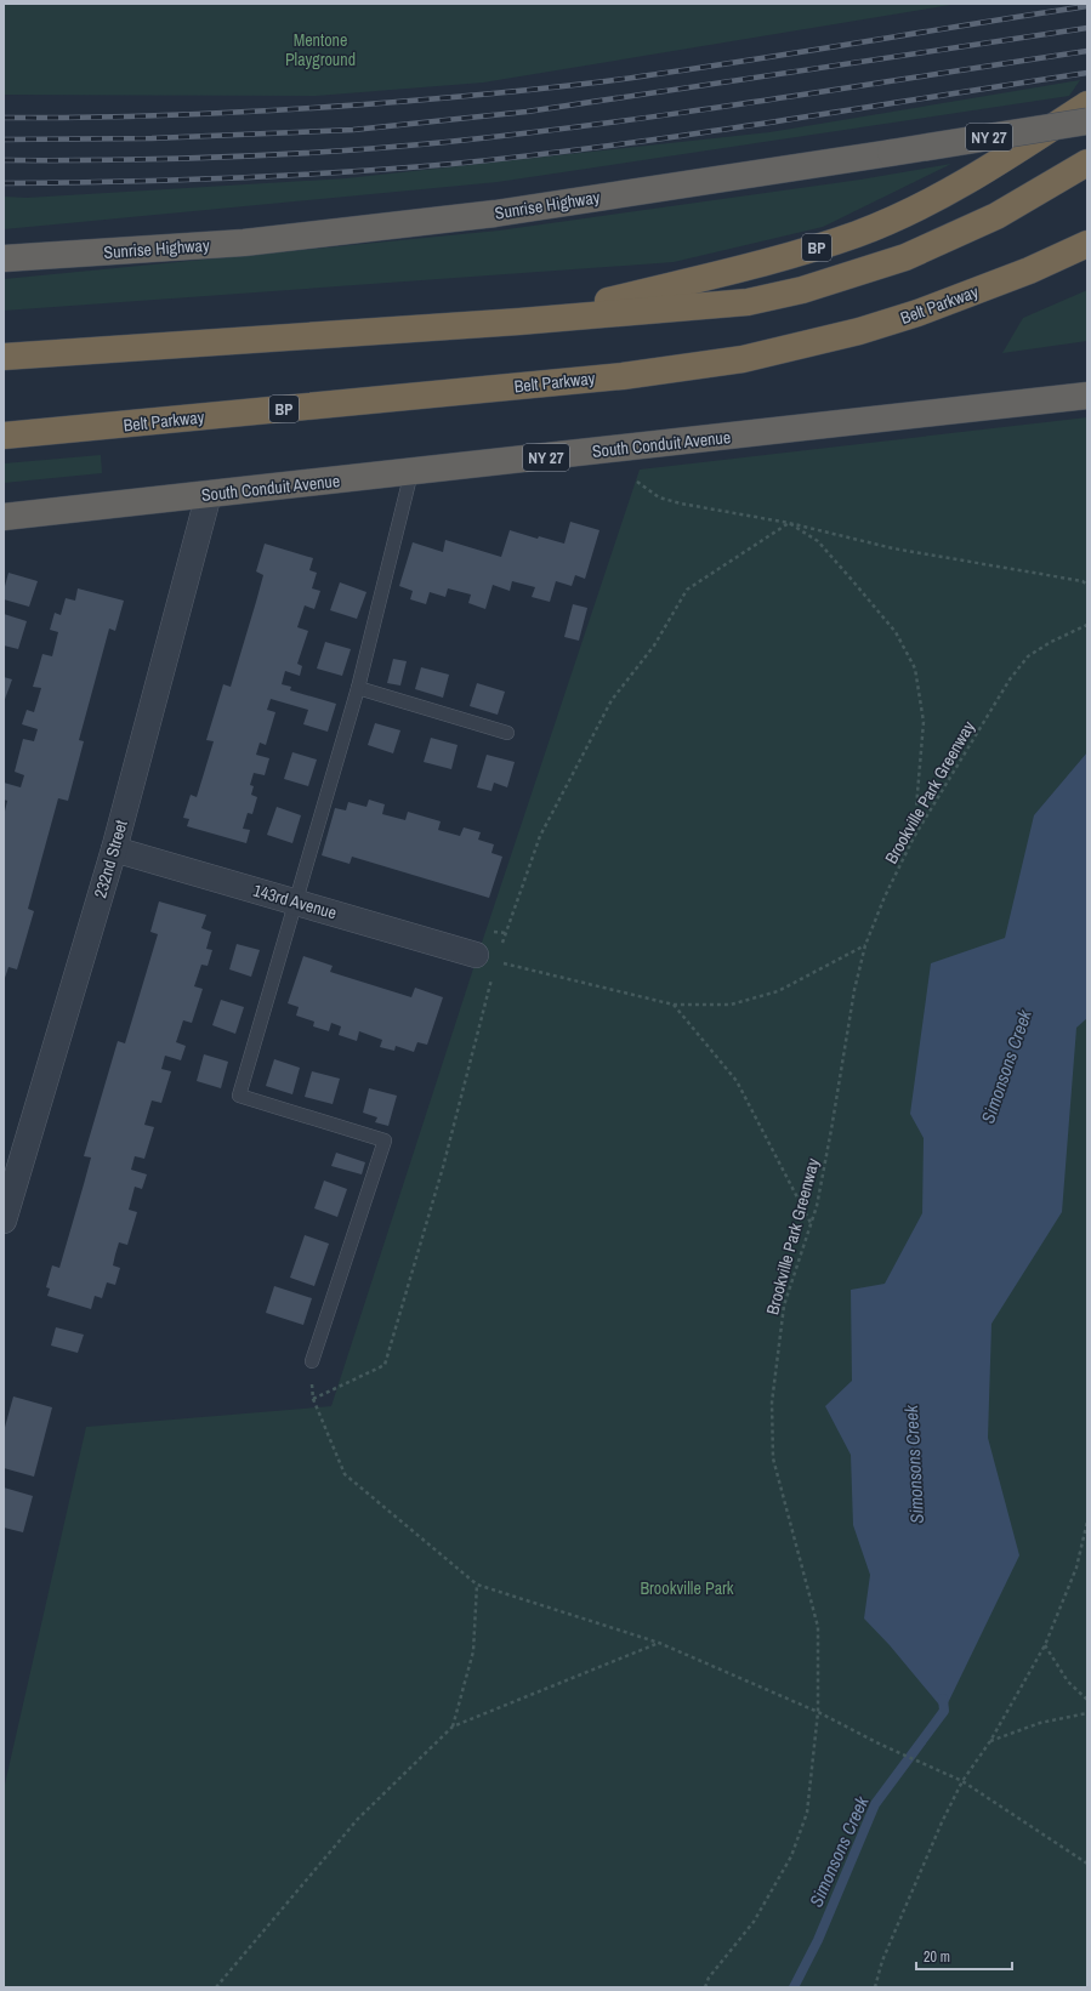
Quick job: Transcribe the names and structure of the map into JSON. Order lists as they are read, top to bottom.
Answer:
{
  "streets": {
    "highway": [
      "NY 27",
      "Sunrise Highway",
      "BP",
      "Belt Parkway",
      "South Conduit Avenue"
    ],
    "street": ["232nd Street", "143rd Avenue"],
    "path": ["Brookville Park Greenway"]
  },
  "crossings": [
    ["South Conduit Avenue", "232nd Street"],
    ["232nd Street", "143rd Avenue"]
  ],
  "water": ["Simonsons Creek"],
  "parks": ["Mentone Playground", "Brookville Park"],
  "scale_bar": "20 m"
}
